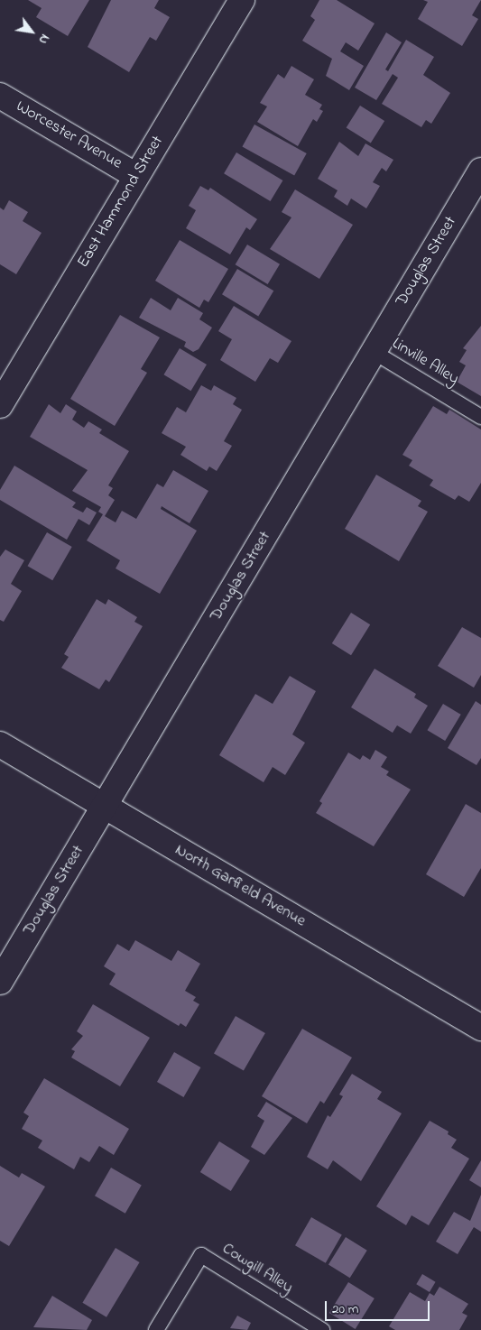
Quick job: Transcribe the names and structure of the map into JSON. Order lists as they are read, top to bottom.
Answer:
{
  "streets": {
    "street": [
      "Worcester Avenue",
      "East Hammond Street",
      "Douglas Street",
      "North Garfield Avenue"
    ],
    "lane": ["Linville Alley", "Cowgill Alley"]
  },
  "crossings": [
    ["Worcester Avenue", "East Hammond Street"],
    ["Douglas Street", "Linville Alley"],
    ["Douglas Street", "North Garfield Avenue"]
  ],
  "scale_bar": "20 m",
  "north": "bottom right"
}
